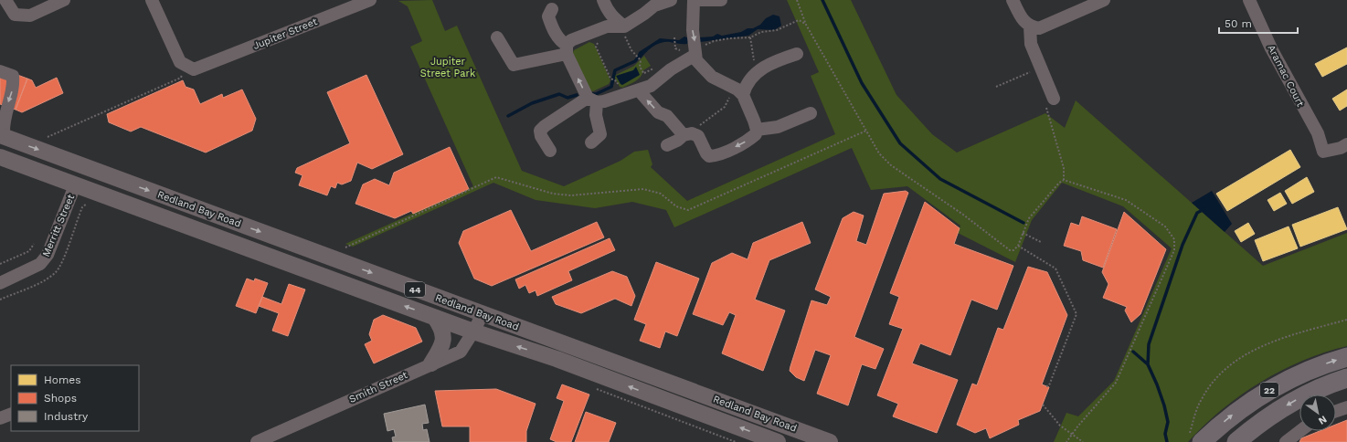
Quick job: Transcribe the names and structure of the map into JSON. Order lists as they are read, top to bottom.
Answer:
{
  "streets": {
    "highway": ["22"],
    "main road": ["Redland Bay Road", "44"],
    "street": [
      "Jupiter Street",
      "Aramac Court",
      "Merritt Street",
      "Smith Street"
    ]
  },
  "crossings": [
    ["Redland Bay Road", "Merritt Street"],
    ["Redland Bay Road", "Smith Street"]
  ],
  "parks": ["Jupiter Street Park"],
  "legend": ["Homes", "Shops", "Industry"],
  "scale_bar": "50 m",
  "north": "bottom right"
}
